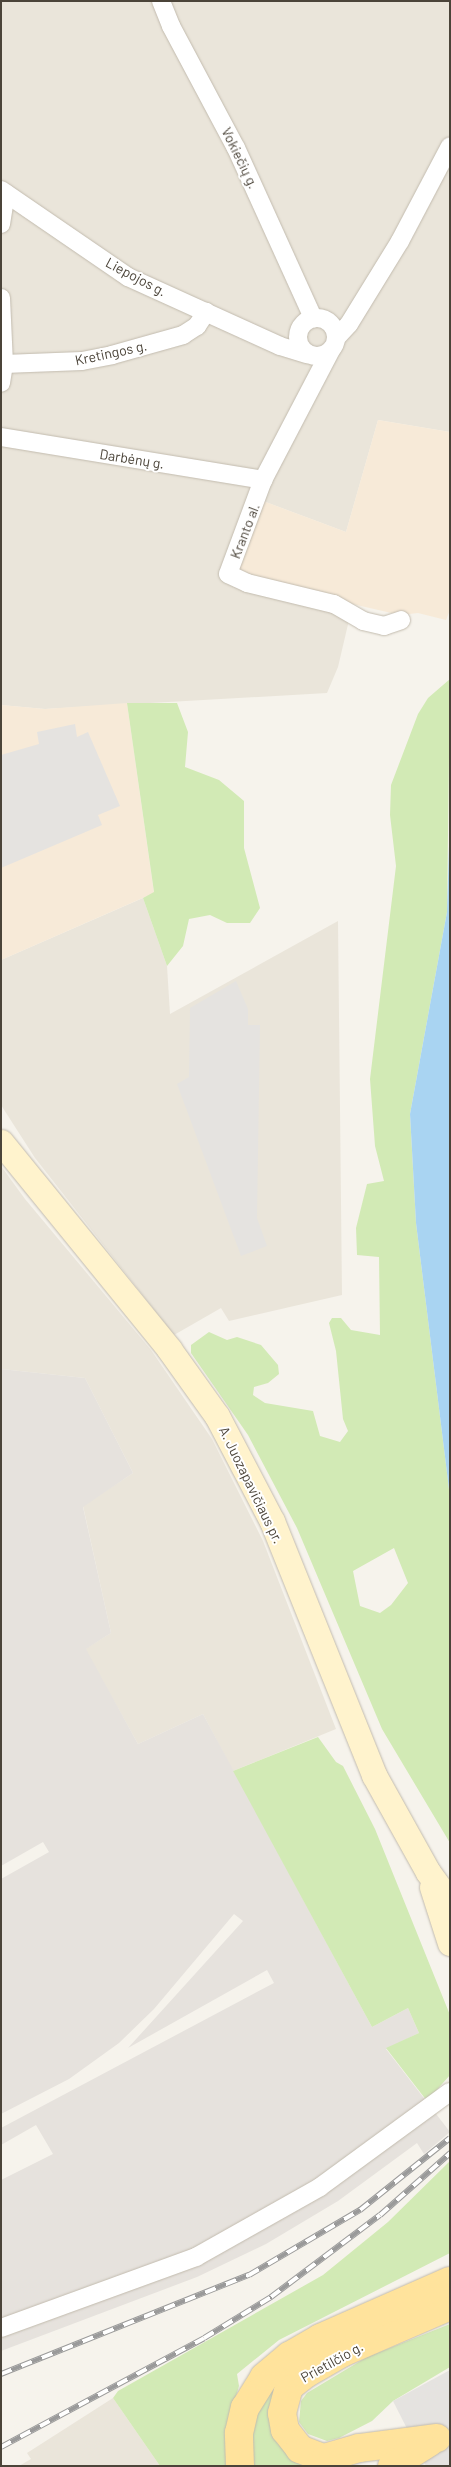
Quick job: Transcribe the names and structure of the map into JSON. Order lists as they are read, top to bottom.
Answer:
{
  "streets": {
    "main road": ["A. Juozapavičiaus pr.", "Prietilčio g."],
    "street": [
      "Vokiečių g.",
      "Liepojos g.",
      "Kretingos g.",
      "Darbėnų g.",
      "Kranto al."
    ]
  },
  "crossings": [
    ["Liepojos g.", "Kretingos g."],
    ["Darbėnų g.", "Kranto al."]
  ]
}
